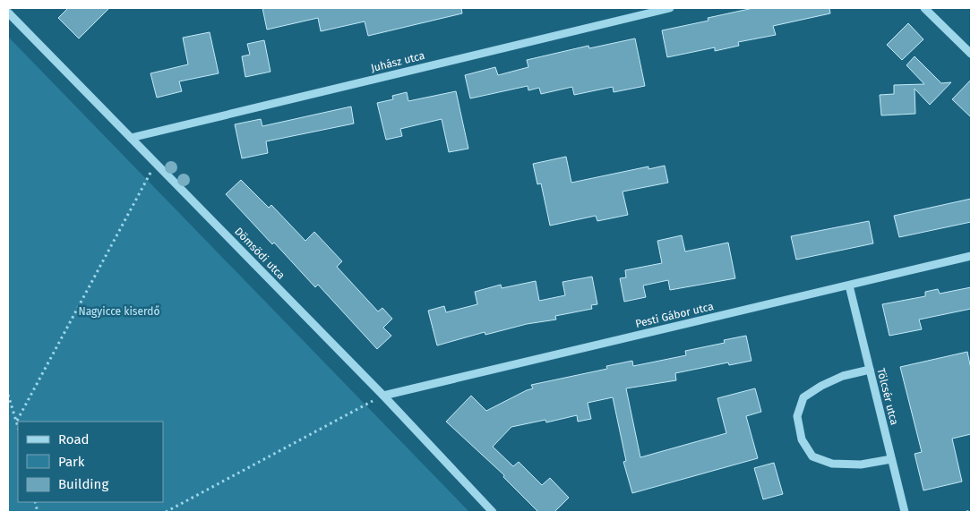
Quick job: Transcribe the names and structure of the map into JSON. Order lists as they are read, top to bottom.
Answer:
{
  "streets": {
    "street": [
      "Juhász utca",
      "Dömsödi utca",
      "Pesti Gábor utca",
      "Tölcsér utca"
    ]
  },
  "crossings": [
    ["Juhász utca", "Dömsödi utca"],
    ["Dömsödi utca", "Pesti Gábor utca"],
    ["Pesti Gábor utca", "Tölcsér utca"]
  ],
  "parks": ["Nagyicce kiserdő"],
  "legend": ["Road", "Park", "Building"]
}
